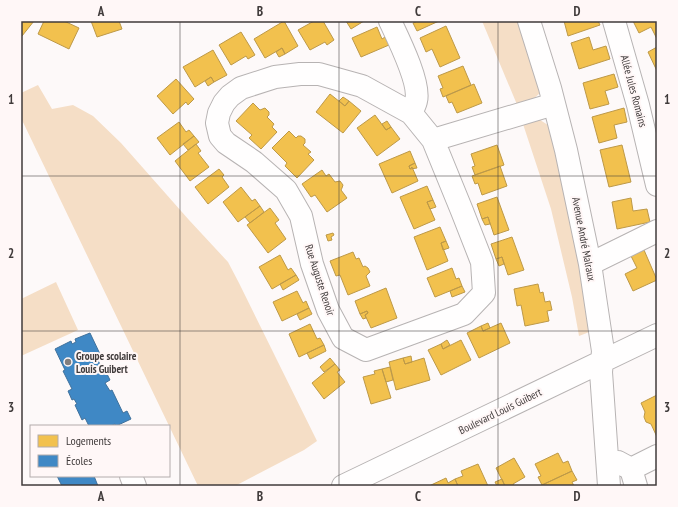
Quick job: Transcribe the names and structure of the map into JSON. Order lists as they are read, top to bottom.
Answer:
{
  "streets": {
    "street": [
      "Allée Jules Romains",
      "Avenue André Malraux",
      "Rue Auguste Renoir",
      "Boulevard Louis Guibert"
    ]
  },
  "crossings": [
    ["Avenue André Malraux", "Boulevard Louis Guibert"]
  ],
  "places": ["Groupe scolaire Louis Guibert"],
  "legend": ["Logements", "Écoles"],
  "grid": {
    "columns": [
      "A",
      "B",
      "C",
      "D"
    ],
    "rows": ["1", "2", "3"]
  }
}
